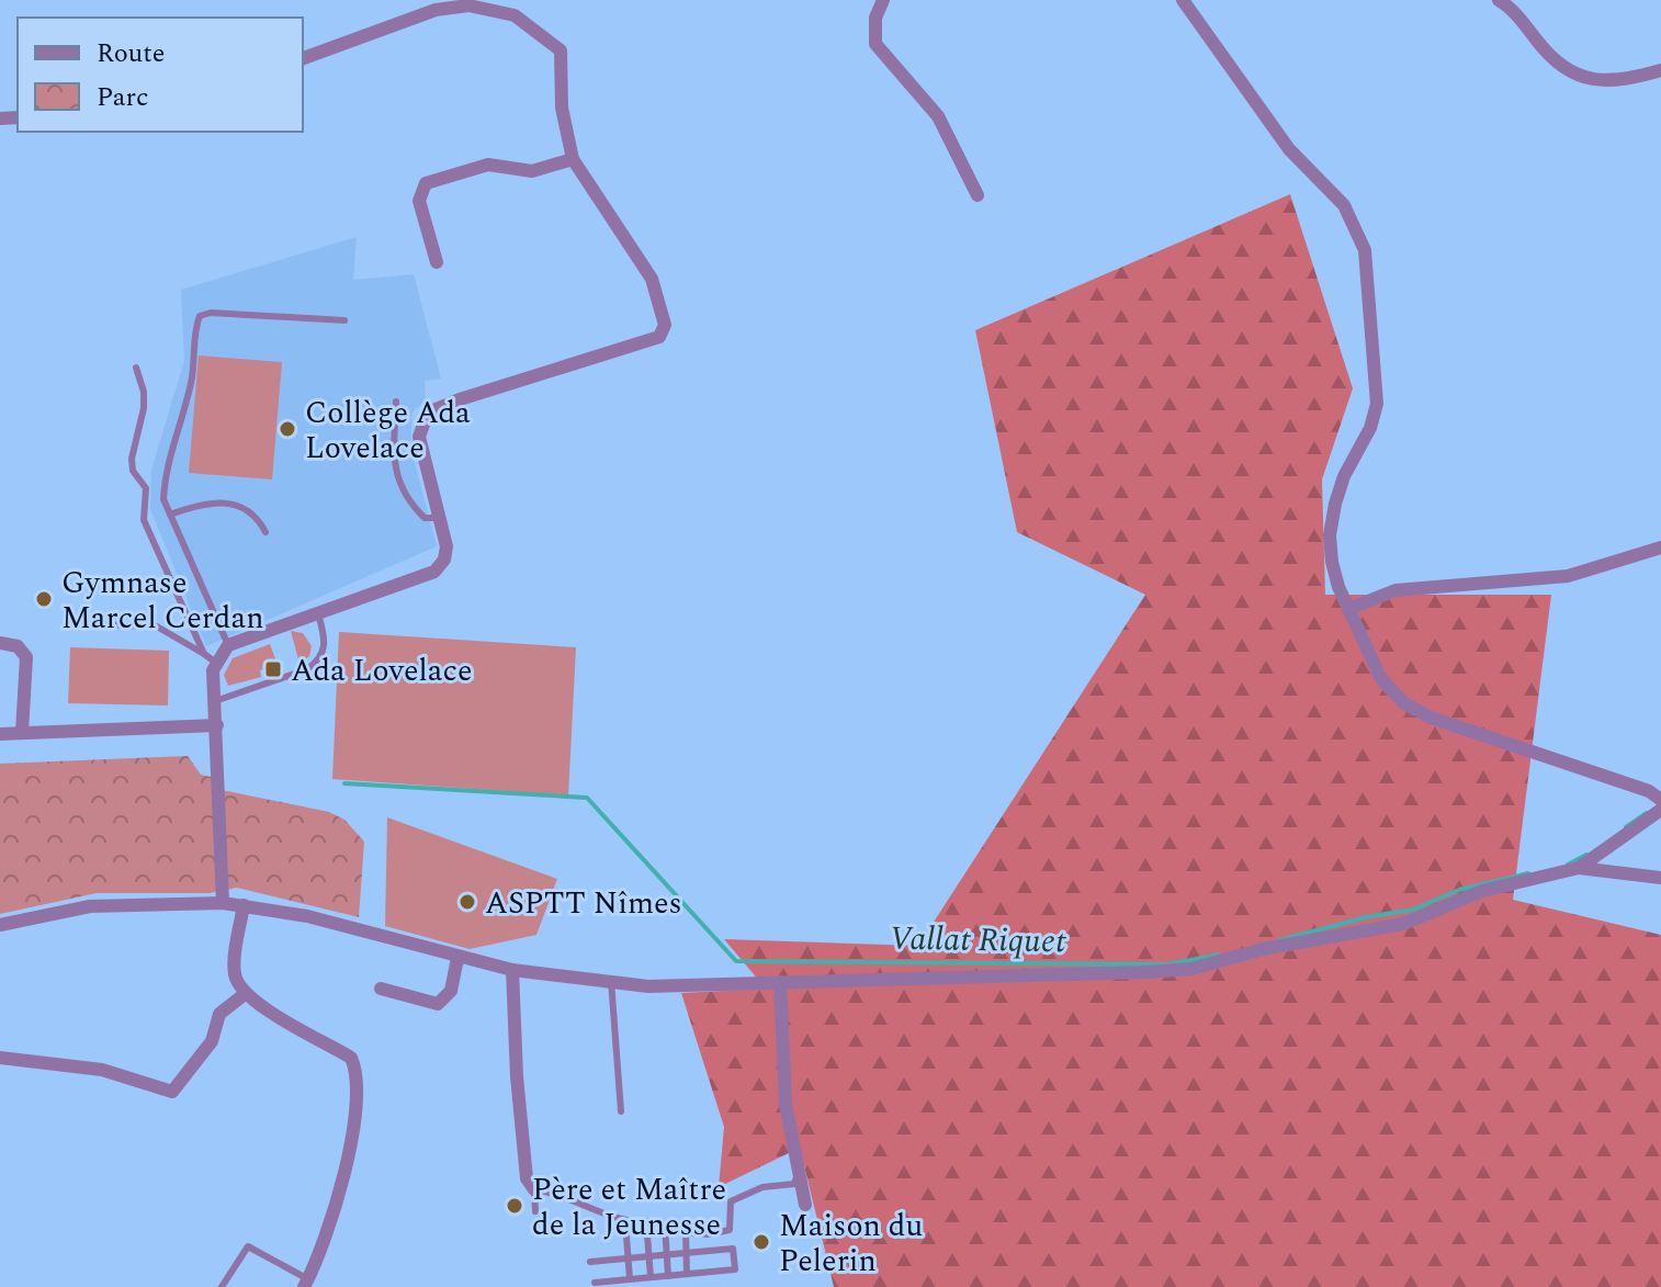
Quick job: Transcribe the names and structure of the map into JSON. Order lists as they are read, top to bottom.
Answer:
{
  "water": ["Vallat Riquet"],
  "places": {
    "other": [
      "Collège Ada Lovelace",
      "Gymnase Marcel Cerdan",
      "ASPTT Nîmes",
      "Père et Maître de la Jeunesse",
      "Maison du Pelerin"
    ],
    "transit": ["Ada Lovelace"]
  },
  "legend": ["Route", "Parc"]
}
